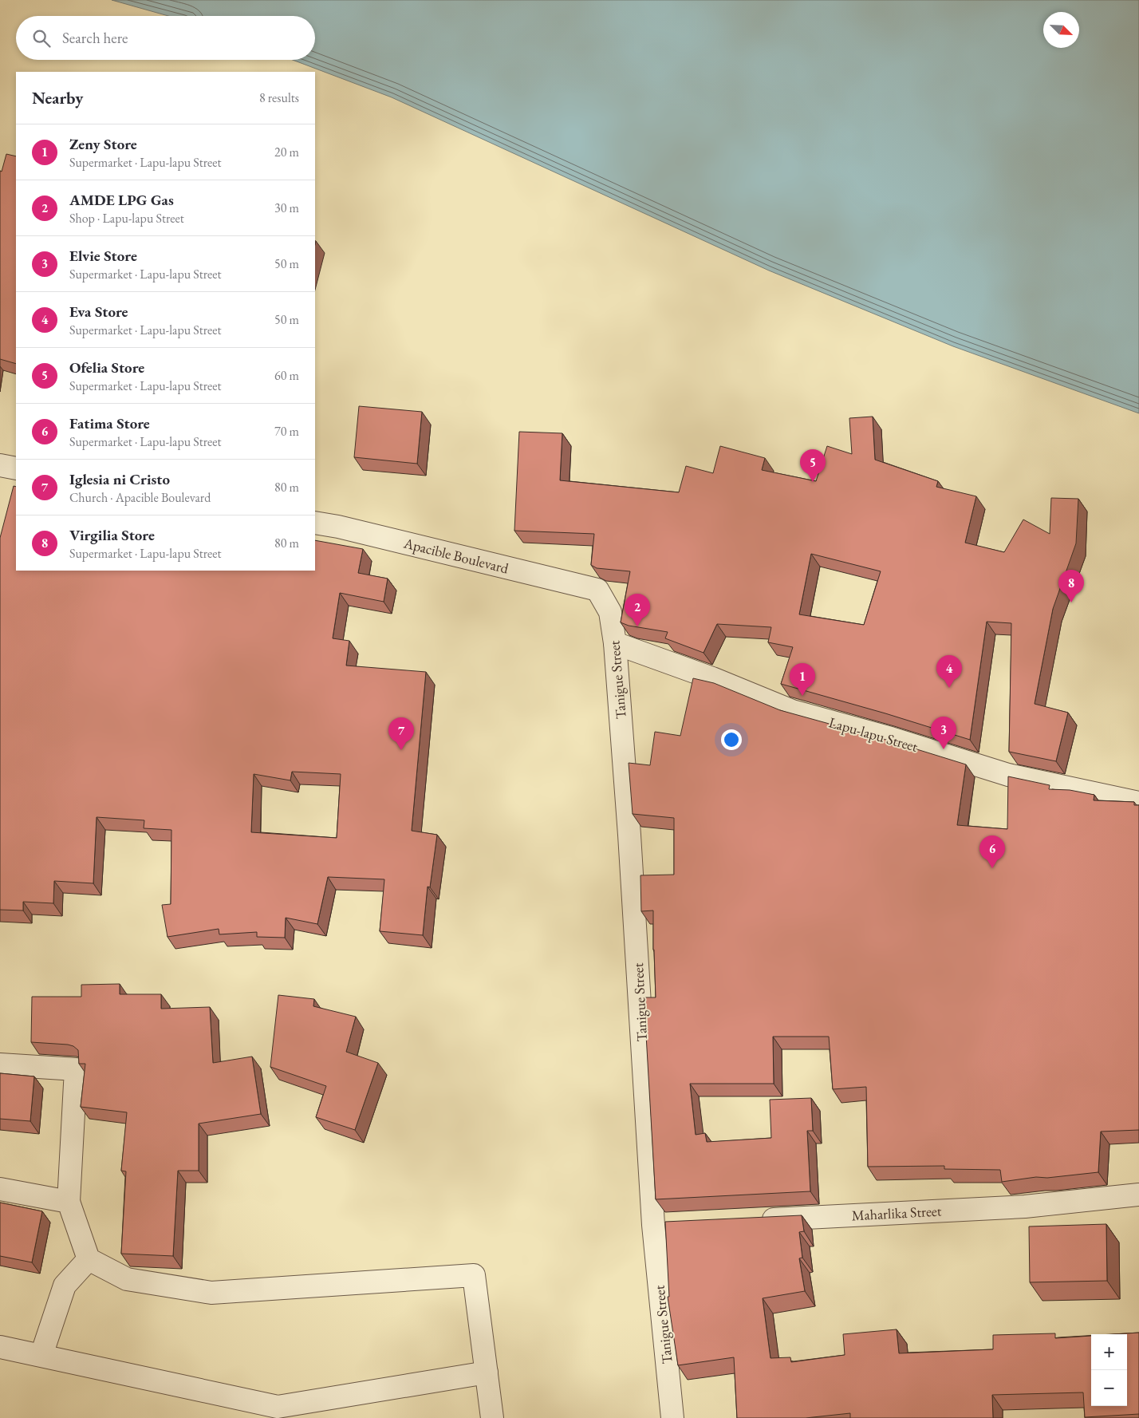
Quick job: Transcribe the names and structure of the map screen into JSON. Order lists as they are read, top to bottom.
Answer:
{
  "streets": {
    "street": [
      "Apacible Boulevard",
      "Tanigue Street",
      "Lapu-lapu Street",
      "Maharlika Street"
    ]
  },
  "crossings": [
    ["Apacible Boulevard", "Tanigue Street"],
    ["Tanigue Street", "Lapu-lapu Street"]
  ],
  "north": "bottom right",
  "page": {
    "search": "Search here",
    "heading": ["Nearby", "8 results"],
    "list": [
      {
        "mark": "1",
        "name": "Zeny Store",
        "note": "Supermarket · Lapu-lapu Street",
        "value": "20 m"
      },
      {
        "mark": "2",
        "name": "AMDE LPG Gas",
        "note": "Shop · Lapu-lapu Street",
        "value": "30 m"
      },
      {
        "mark": "3",
        "name": "Elvie Store",
        "note": "Supermarket · Lapu-lapu Street",
        "value": "50 m"
      },
      {
        "mark": "4",
        "name": "Eva Store",
        "note": "Supermarket · Lapu-lapu Street",
        "value": "50 m"
      },
      {
        "mark": "5",
        "name": "Ofelia Store",
        "note": "Supermarket · Lapu-lapu Street",
        "value": "60 m"
      },
      {
        "mark": "6",
        "name": "Fatima Store",
        "note": "Supermarket · Lapu-lapu Street",
        "value": "70 m"
      },
      {
        "mark": "7",
        "name": "Iglesia ni Cristo",
        "note": "Church · Apacible Boulevard",
        "value": "80 m"
      },
      {
        "mark": "8",
        "name": "Virgilia Store",
        "note": "Supermarket · Lapu-lapu Street",
        "value": "80 m"
      }
    ],
    "pins": [
      "5",
      "8",
      "2",
      "4",
      "1",
      "3",
      "7",
      "6"
    ],
    "map_buttons": ["+", "−"]
  }
}
